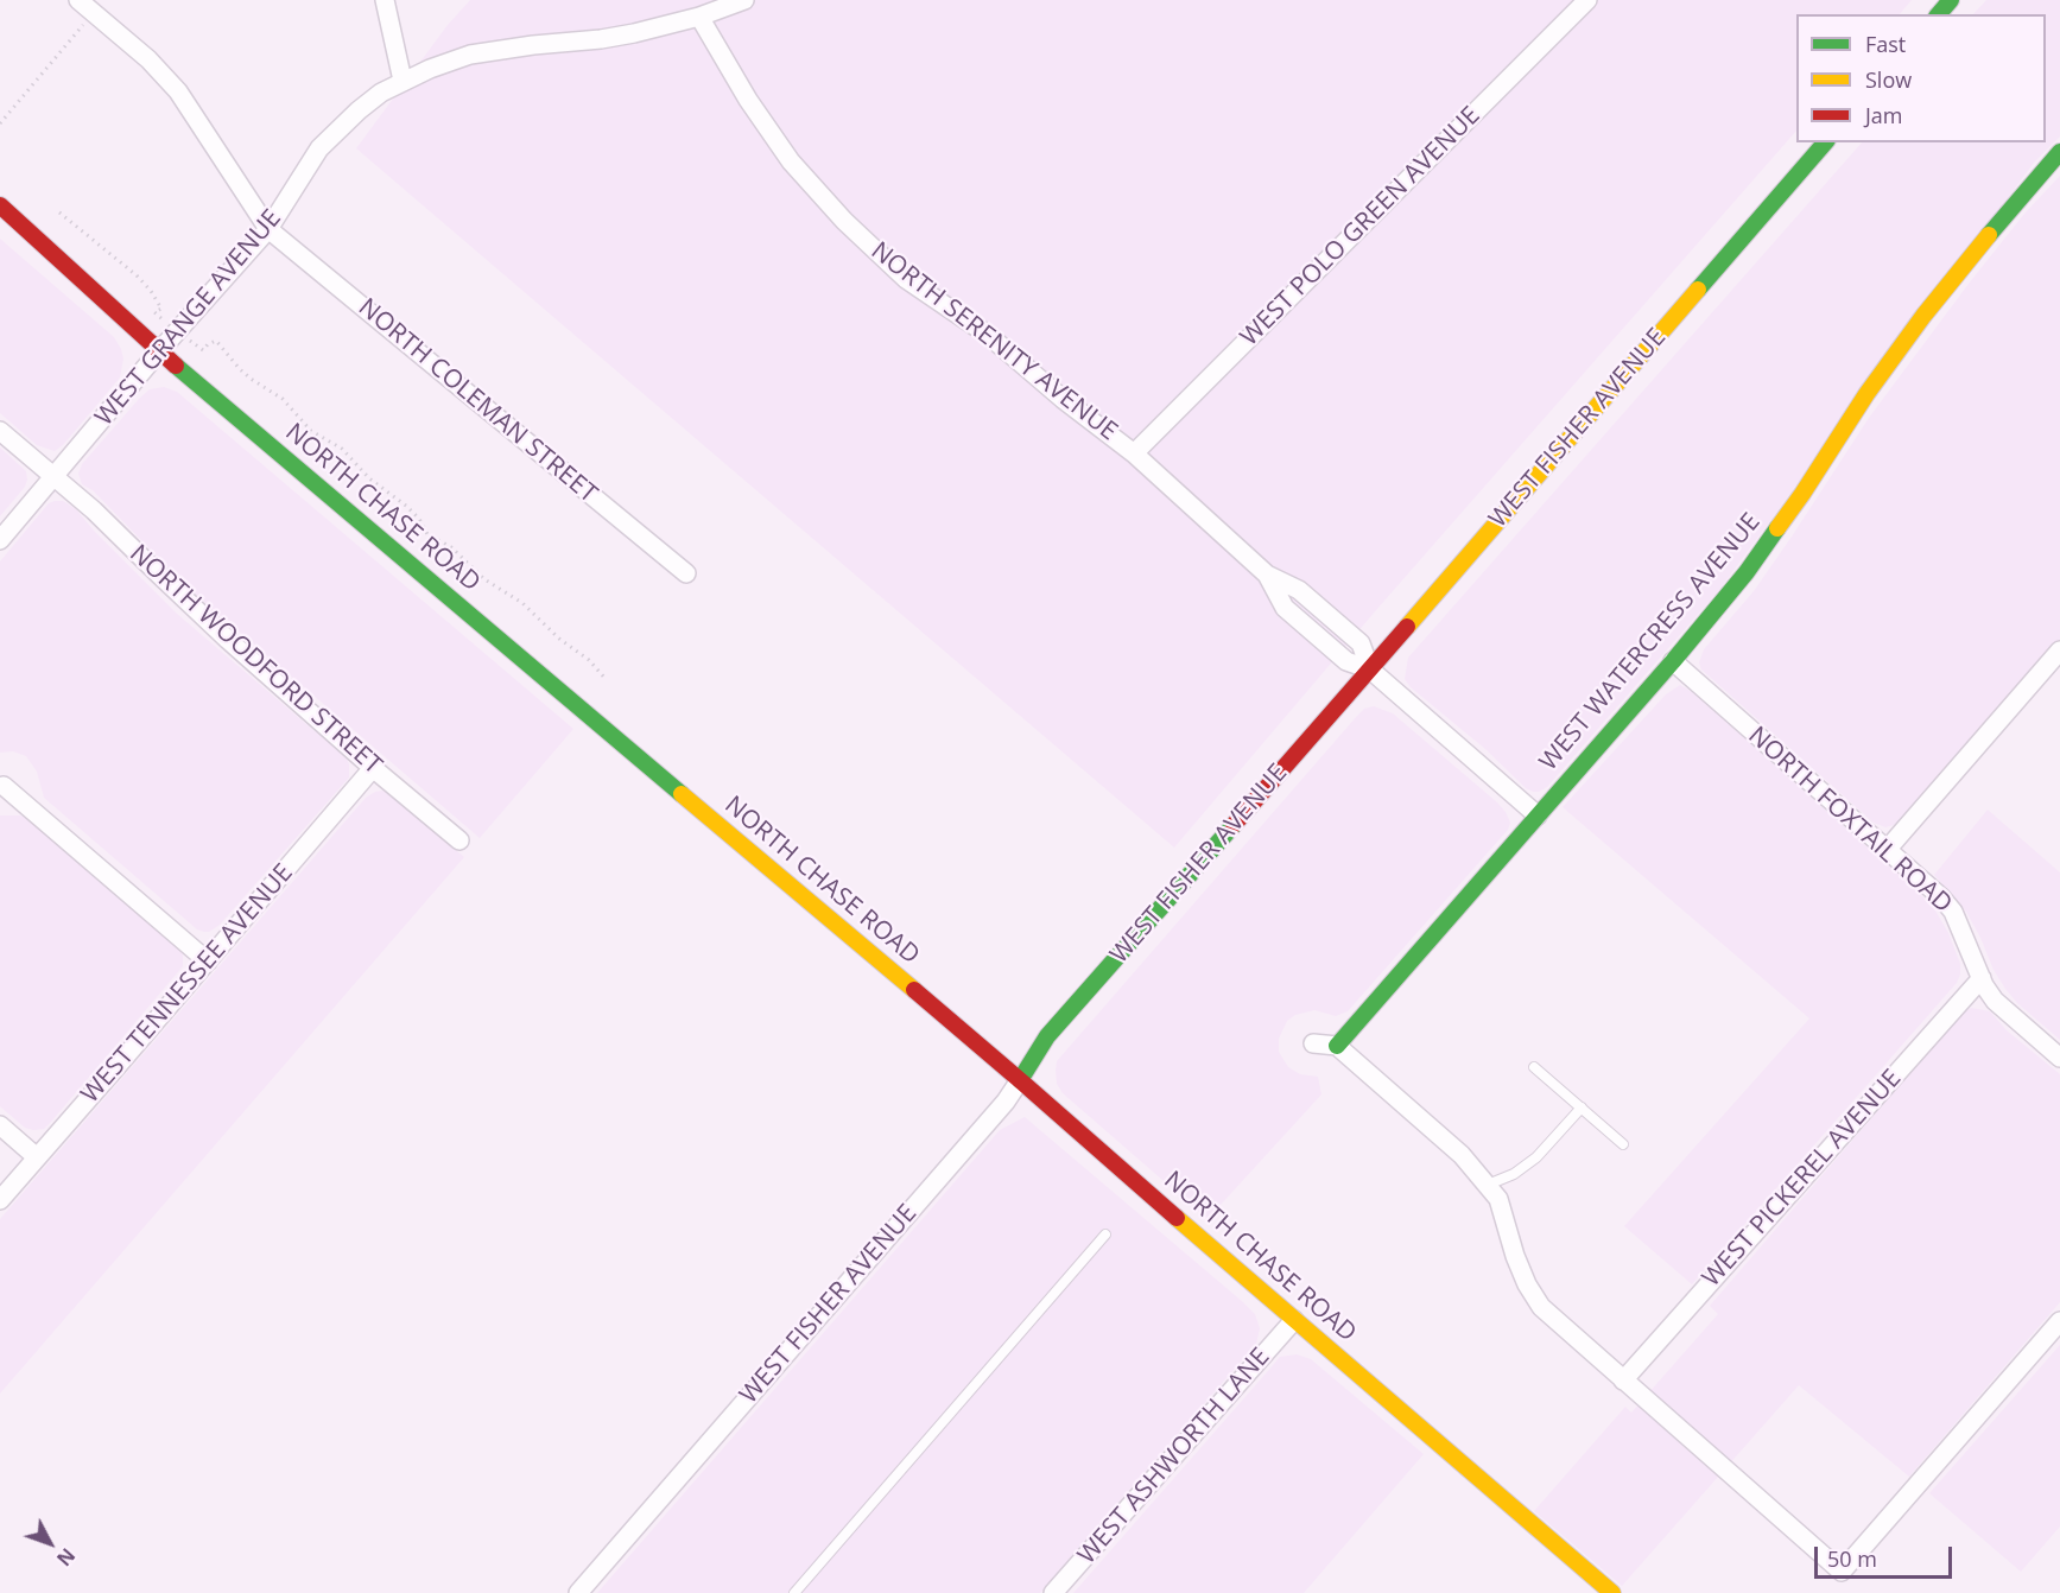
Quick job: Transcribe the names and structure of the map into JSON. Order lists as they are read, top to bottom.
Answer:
{
  "streets": {
    "street": [
      "WEST POLO GREEN AVENUE",
      "WEST GRANGE AVENUE",
      "NORTH SERENITY AVENUE",
      "NORTH COLEMAN STREET",
      "WEST FISHER AVENUE",
      "NORTH CHASE ROAD",
      "WEST WATERCRESS AVENUE",
      "NORTH WOODFORD STREET",
      "NORTH FOXTAIL ROAD",
      "WEST TENNESSEE AVENUE",
      "WEST PICKEREL AVENUE",
      "WEST ASHWORTH LANE"
    ]
  },
  "crossings": [
    ["WEST POLO GREEN AVENUE", "NORTH SERENITY AVENUE"],
    ["WEST GRANGE AVENUE", "NORTH SERENITY AVENUE"],
    ["WEST GRANGE AVENUE", "NORTH COLEMAN STREET"],
    ["WEST GRANGE AVENUE", "NORTH CHASE ROAD"],
    ["WEST GRANGE AVENUE", "NORTH WOODFORD STREET"],
    ["NORTH SERENITY AVENUE", "WEST FISHER AVENUE"],
    ["NORTH SERENITY AVENUE", "WEST WATERCRESS AVENUE"],
    ["WEST FISHER AVENUE", "NORTH CHASE ROAD"],
    ["NORTH CHASE ROAD", "WEST ASHWORTH LANE"],
    ["WEST WATERCRESS AVENUE", "NORTH FOXTAIL ROAD"],
    ["NORTH WOODFORD STREET", "WEST TENNESSEE AVENUE"],
    ["NORTH FOXTAIL ROAD", "WEST PICKEREL AVENUE"]
  ],
  "legend": ["Fast", "Slow", "Jam"],
  "scale_bar": "50 m",
  "north": "bottom right"
}
